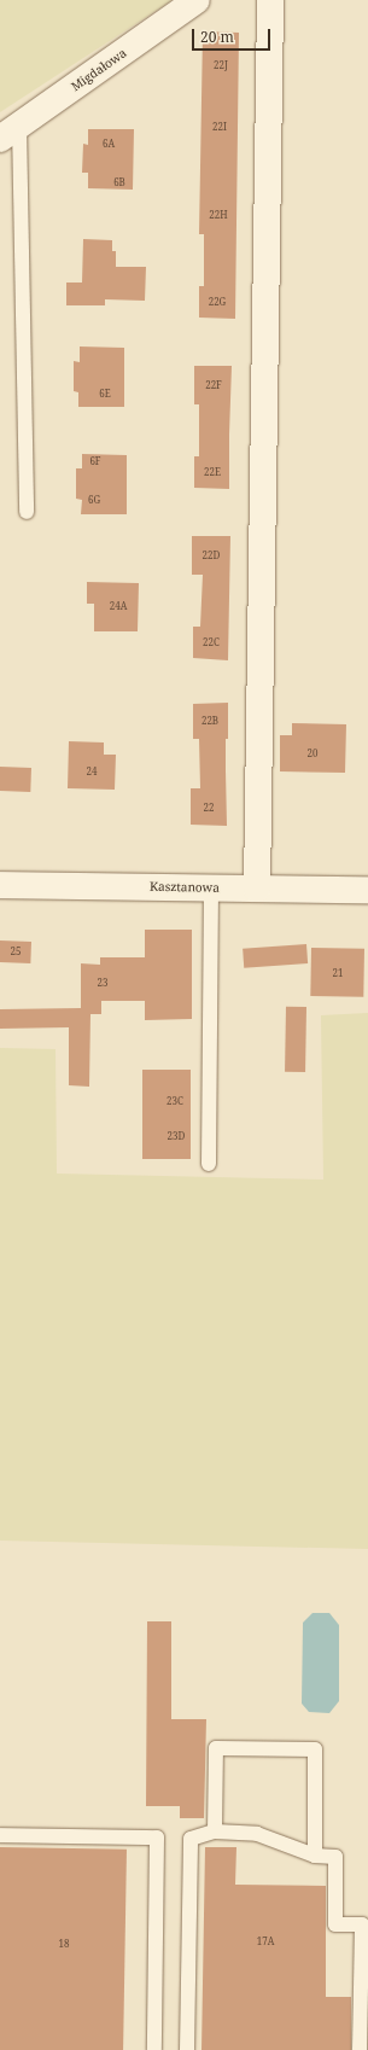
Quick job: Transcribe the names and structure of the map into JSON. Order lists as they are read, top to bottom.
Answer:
{
  "streets": {
    "street": ["Migdałowa", "Kasztanowa"]
  },
  "house_numbers": [
    "22J",
    "22I",
    "6A",
    "6B",
    "22H",
    "22G",
    "22F",
    "6E",
    "6F",
    "22E",
    "6G",
    "22D",
    "24A",
    "22C",
    "22B",
    "20",
    "24",
    "22",
    "25",
    "21",
    "23",
    "23C",
    "23D",
    "17A",
    "18"
  ],
  "scale_bar": "20 m"
}
